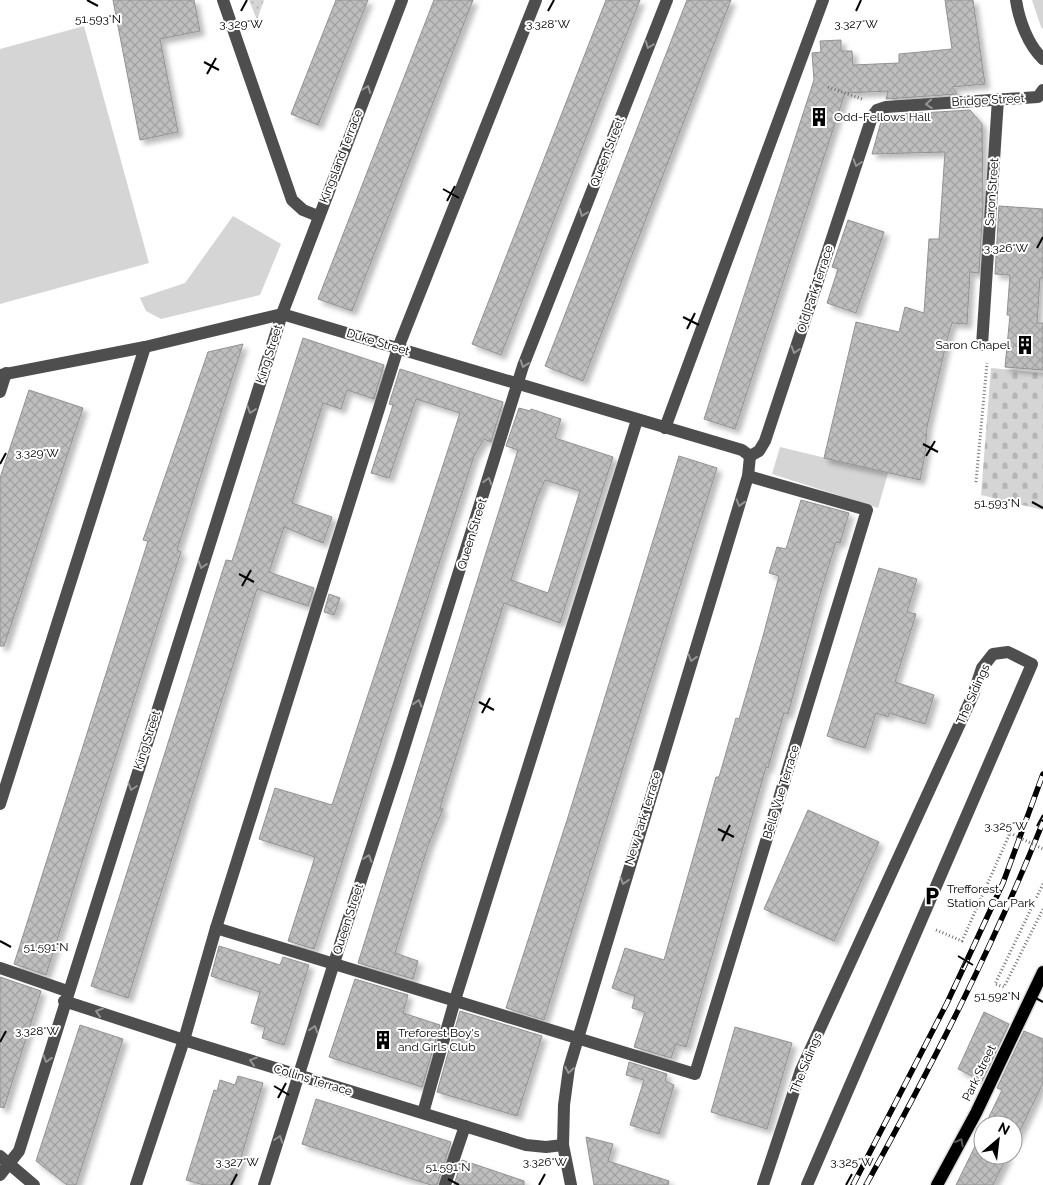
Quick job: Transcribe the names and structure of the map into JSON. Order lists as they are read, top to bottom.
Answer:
{
  "streets": {
    "main road": ["Park Street"],
    "street": [
      "Bridge Street",
      "Queen Street",
      "Kingsland Terrace",
      "Saron Street",
      "Old Park Terrace",
      "Duke Street",
      "King Street",
      "The Sidings",
      "Belle Vue Terrace",
      "New Park Terrace",
      "Collins Terrace"
    ]
  },
  "crossings": [
    ["Bridge Street", "Saron Street"],
    ["Bridge Street", "Old Park Terrace"],
    ["Queen Street", "Duke Street"],
    ["Queen Street", "Collins Terrace"],
    ["Kingsland Terrace", "Duke Street"],
    ["Kingsland Terrace", "King Street"],
    ["Old Park Terrace", "Duke Street"],
    ["Old Park Terrace", "New Park Terrace"],
    ["Duke Street", "King Street"],
    ["Duke Street", "New Park Terrace"],
    ["King Street", "Collins Terrace"],
    ["Belle Vue Terrace", "New Park Terrace"],
    ["New Park Terrace", "Collins Terrace"]
  ],
  "one_way": [
    "Bridge Street",
    "Kingsland Terrace",
    "King Street",
    "New Park Terrace",
    "Park Street",
    "Collins Terrace"
  ],
  "places": {
    "building": ["Odd-Fellows Hall", "Saron Chapel", "Treforest Boy's and Girls Club"],
    "parking": ["Trefforest Station Car Park"]
  },
  "north": "top right",
  "coordinates": [
    "51.593°N",
    "3.329°W",
    "3.328°W",
    "3.327°W",
    "3.326°W",
    "3.325°W",
    "51.591°N",
    "51.592°N"
  ]
}
